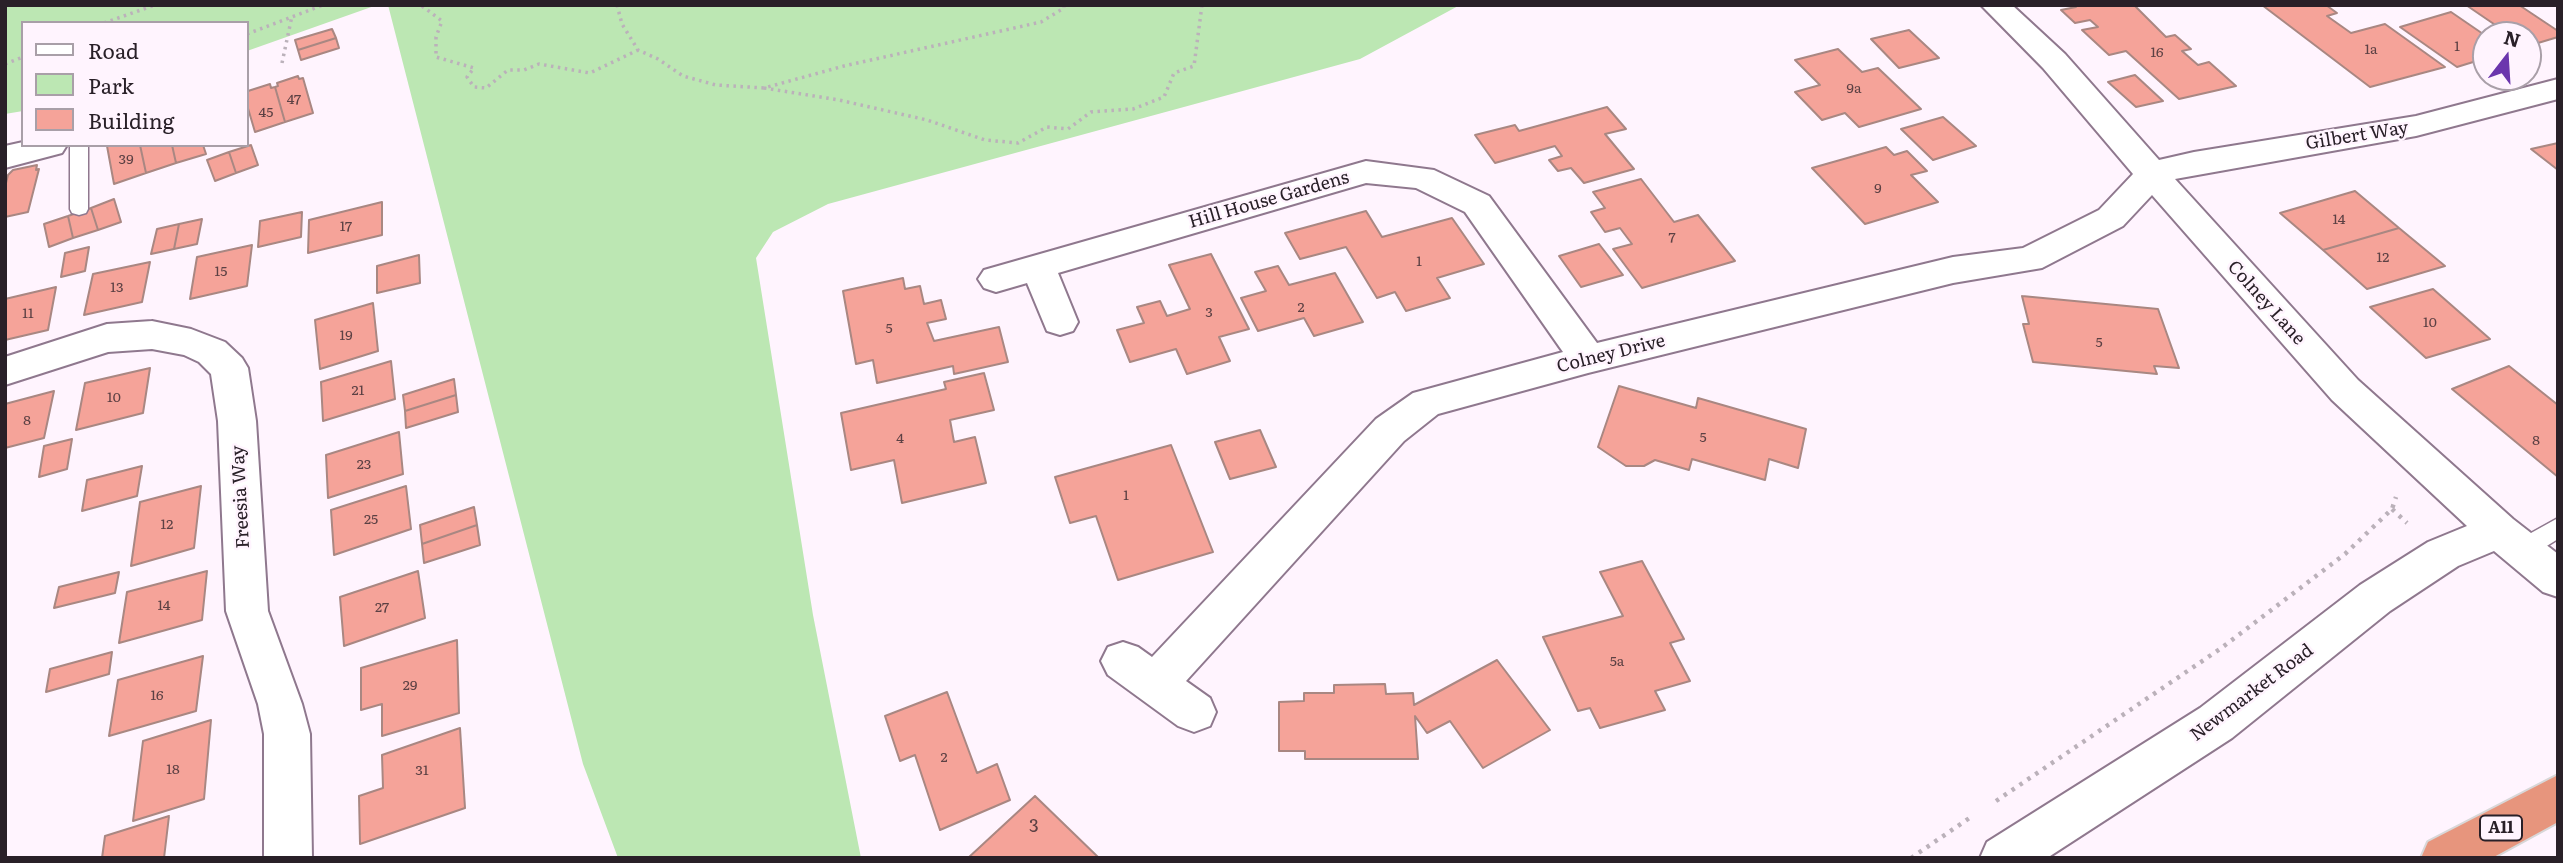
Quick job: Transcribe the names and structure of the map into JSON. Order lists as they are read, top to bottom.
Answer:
{
  "streets": {
    "highway": ["A11"],
    "street": [
      "Gilbert Way",
      "Hill House Gardens",
      "Colney Lane",
      "Colney Drive",
      "Freesia Way",
      "Newmarket Road"
    ]
  },
  "crossings": [
    ["Gilbert Way", "Colney Lane"],
    ["Gilbert Way", "Colney Drive"],
    ["Hill House Gardens", "Colney Drive"],
    ["Colney Lane", "Colney Drive"],
    ["Colney Lane", "Newmarket Road"]
  ],
  "house_numbers": [
    "1",
    "1a",
    "16",
    "9a",
    "47",
    "45",
    "39",
    "9",
    "14",
    "17",
    "7",
    "12",
    "1",
    "15",
    "13",
    "2",
    "3",
    "11",
    "10",
    "5",
    "19",
    "5",
    "21",
    "10",
    "8",
    "5",
    "4",
    "8",
    "23",
    "1",
    "25",
    "12",
    "14",
    "27",
    "5a",
    "29",
    "16",
    "2",
    "18",
    "31",
    "3"
  ],
  "legend": ["Road", "Park", "Building"],
  "north": "top"
}
